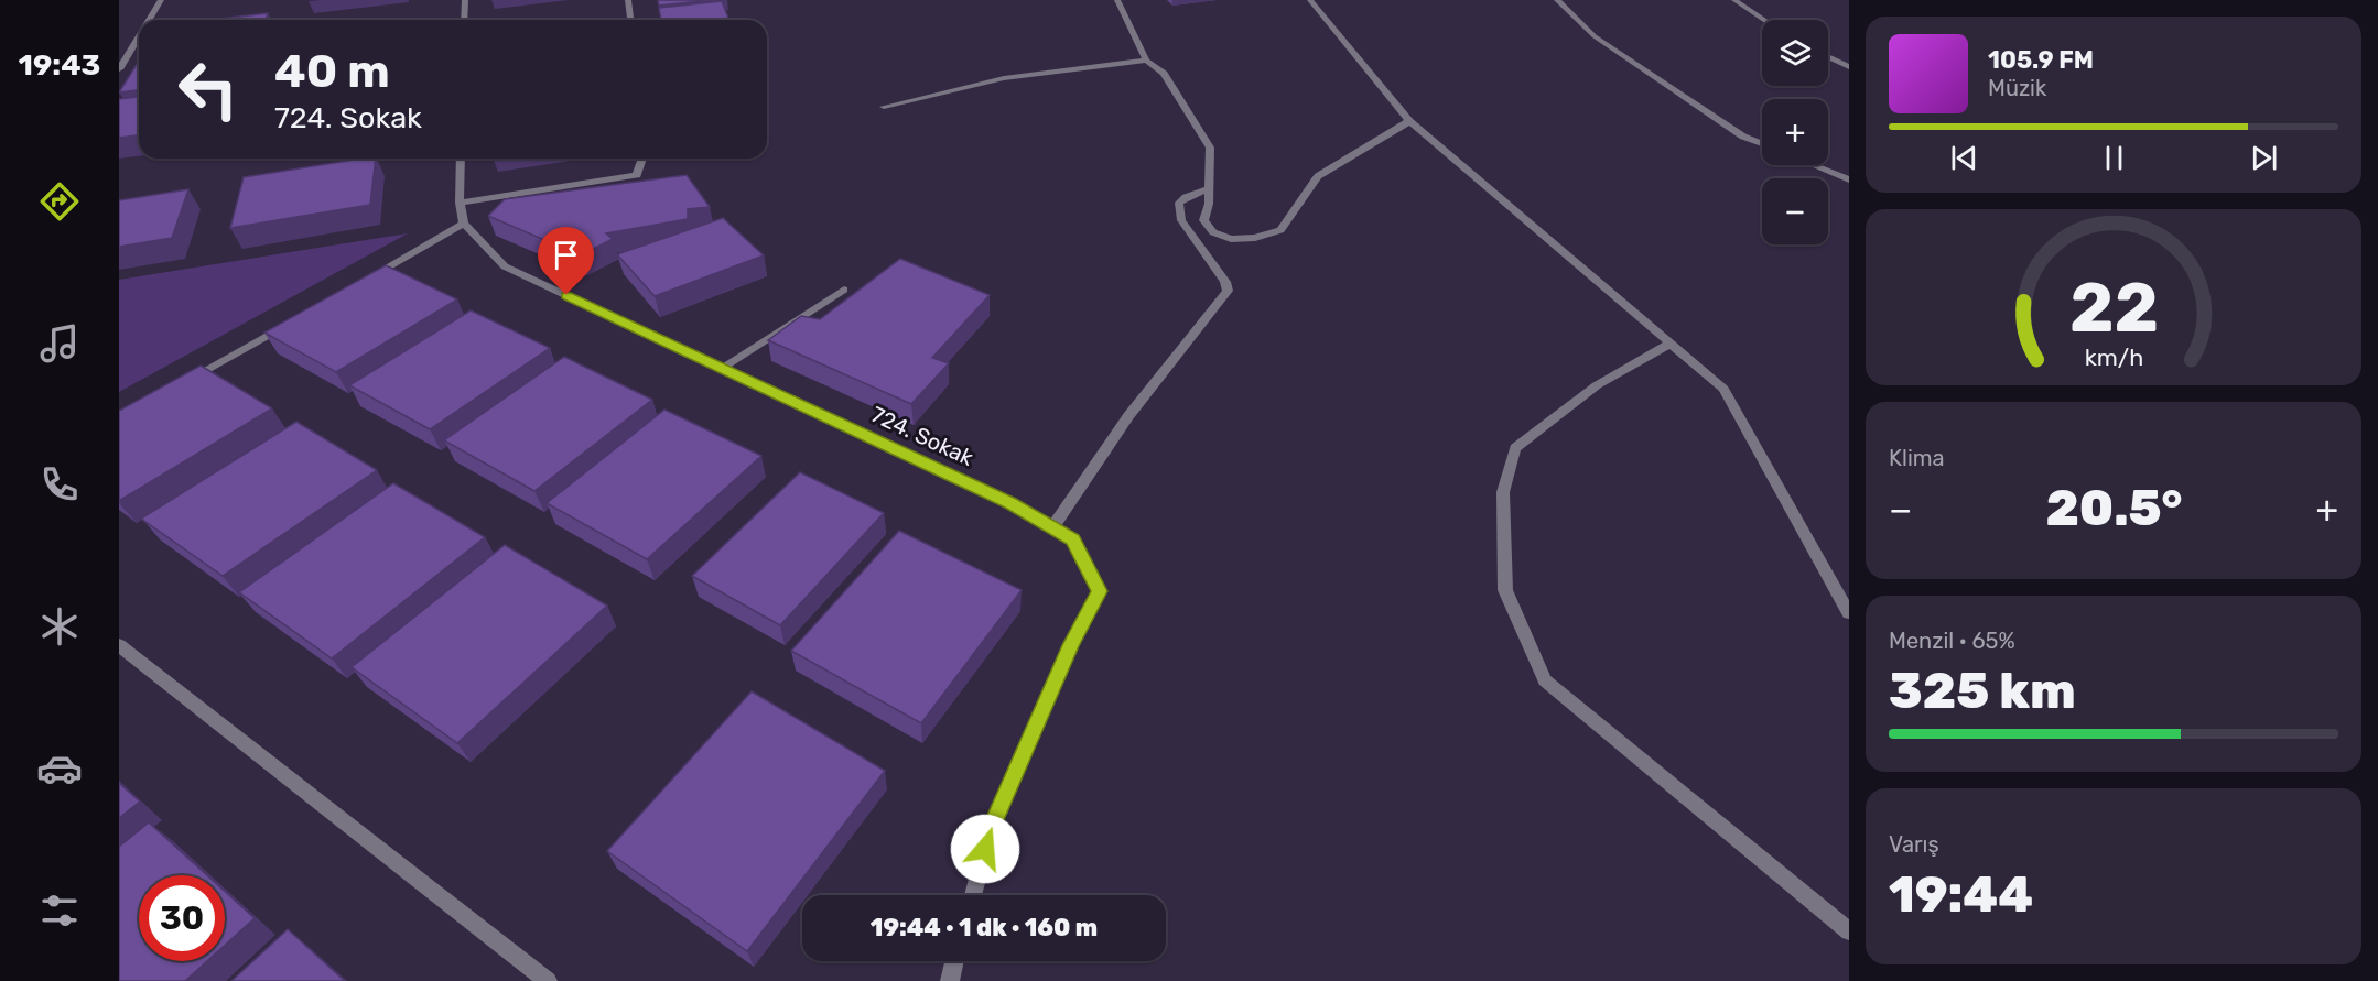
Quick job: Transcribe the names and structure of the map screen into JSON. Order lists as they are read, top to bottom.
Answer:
{
  "streets": {
    "street": ["724. Sokak"]
  },
  "page": {
    "tabs": "19:43",
    "map_buttons": ["+", "−"],
    "turn": ["40 m", "724. Sokak"],
    "song": ["105.9 FM", "Müzik"],
    "tile": [
      "Klima",
      ["Menzil · 65%", "325 km"],
      ["Varış", "19:44"]
    ],
    "heat": ["−", "20.5°", "+"],
    "limit": "30",
    "trip": "19:44 · 1 dk · 160 m",
    "gauge": ["22", "km/h"]
  }
}
